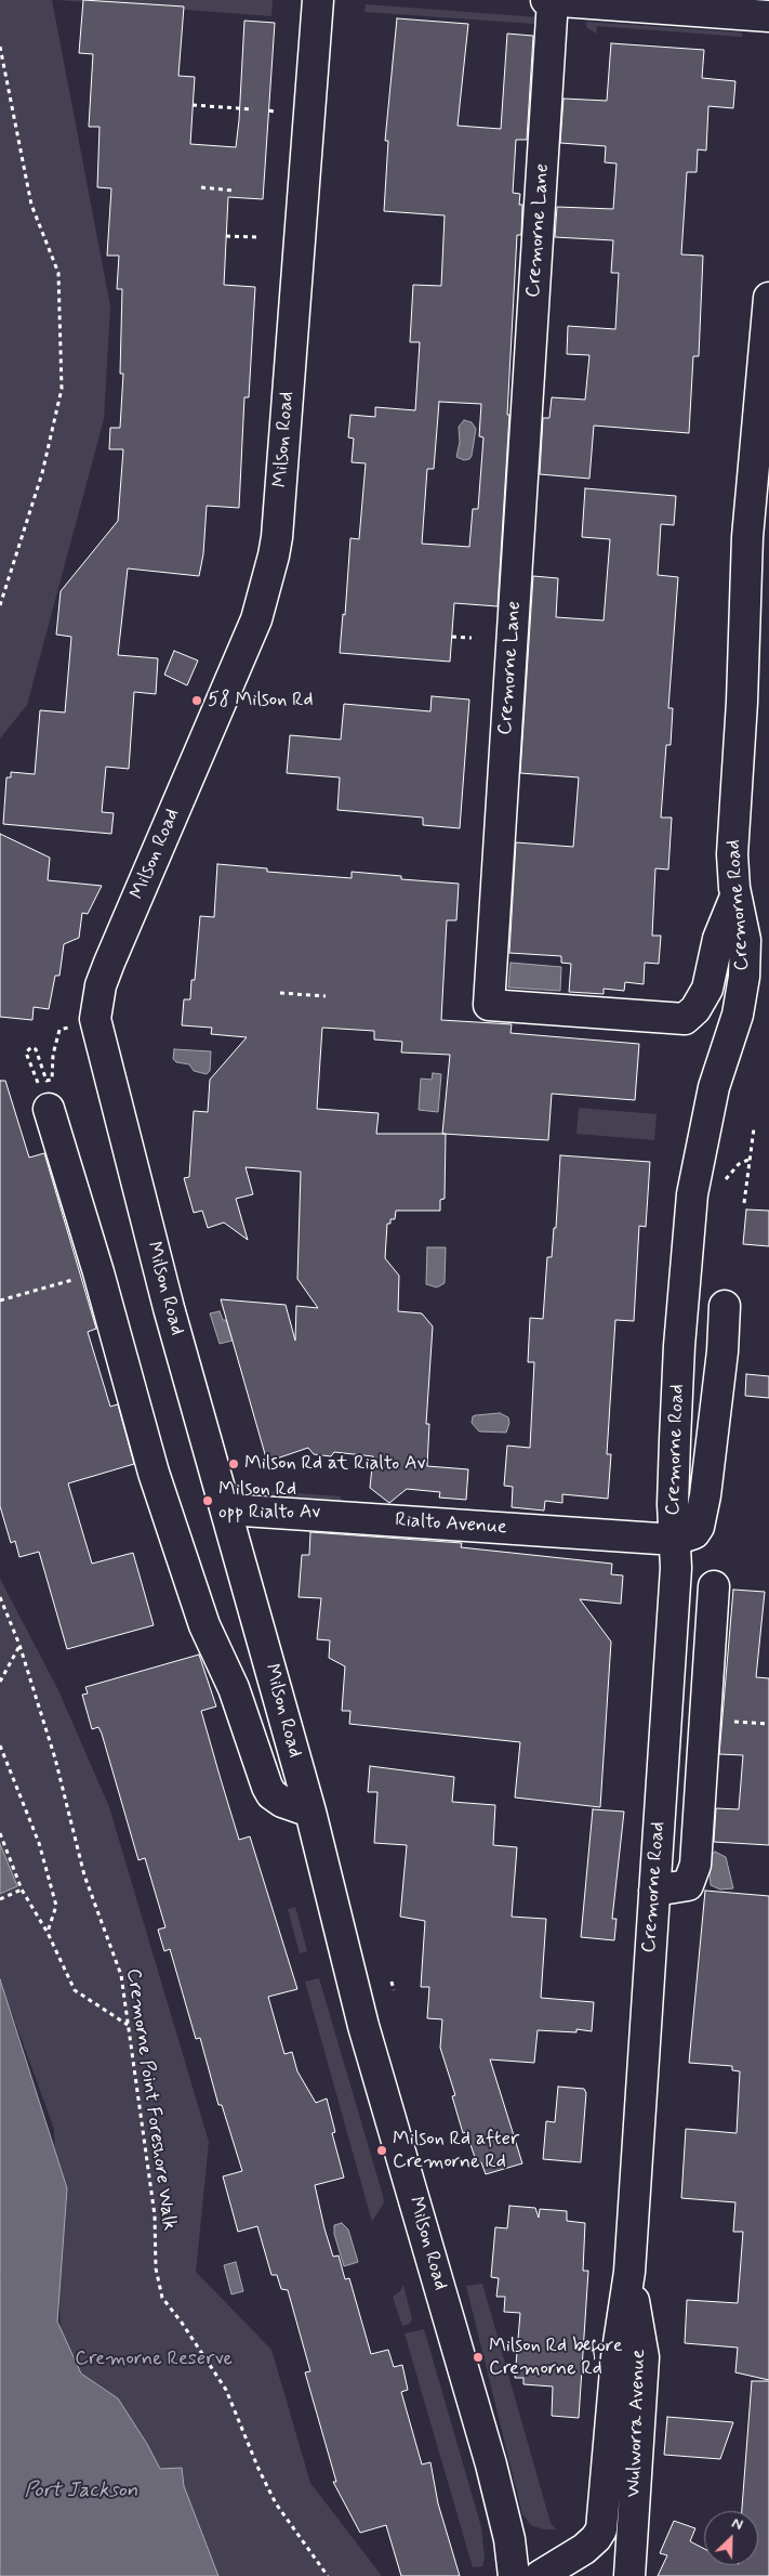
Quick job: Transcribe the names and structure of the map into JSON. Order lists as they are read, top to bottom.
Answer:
{
  "streets": {
    "street": [
      "Cremorne Lane",
      "Milson Road",
      "Cremorne Road",
      "Rialto Avenue",
      "Wulworra Avenue"
    ],
    "path": ["Cremorne Point Foreshore Walk"]
  },
  "crossings": [
    ["Cremorne Lane", "Cremorne Road"],
    ["Milson Road", "Rialto Avenue"],
    ["Cremorne Road", "Rialto Avenue"],
    ["Cremorne Road", "Wulworra Avenue"]
  ],
  "water": ["Port Jackson"],
  "parks": ["Cremorne Reserve"],
  "places": [
    "58 Milson Rd",
    "Milson Rd at Rialto Av",
    "Milson Rd opp Rialto Av",
    "Milson Rd after Cremorne Rd",
    "Milson Rd before Cremorne Rd"
  ],
  "north": "top right"
}
